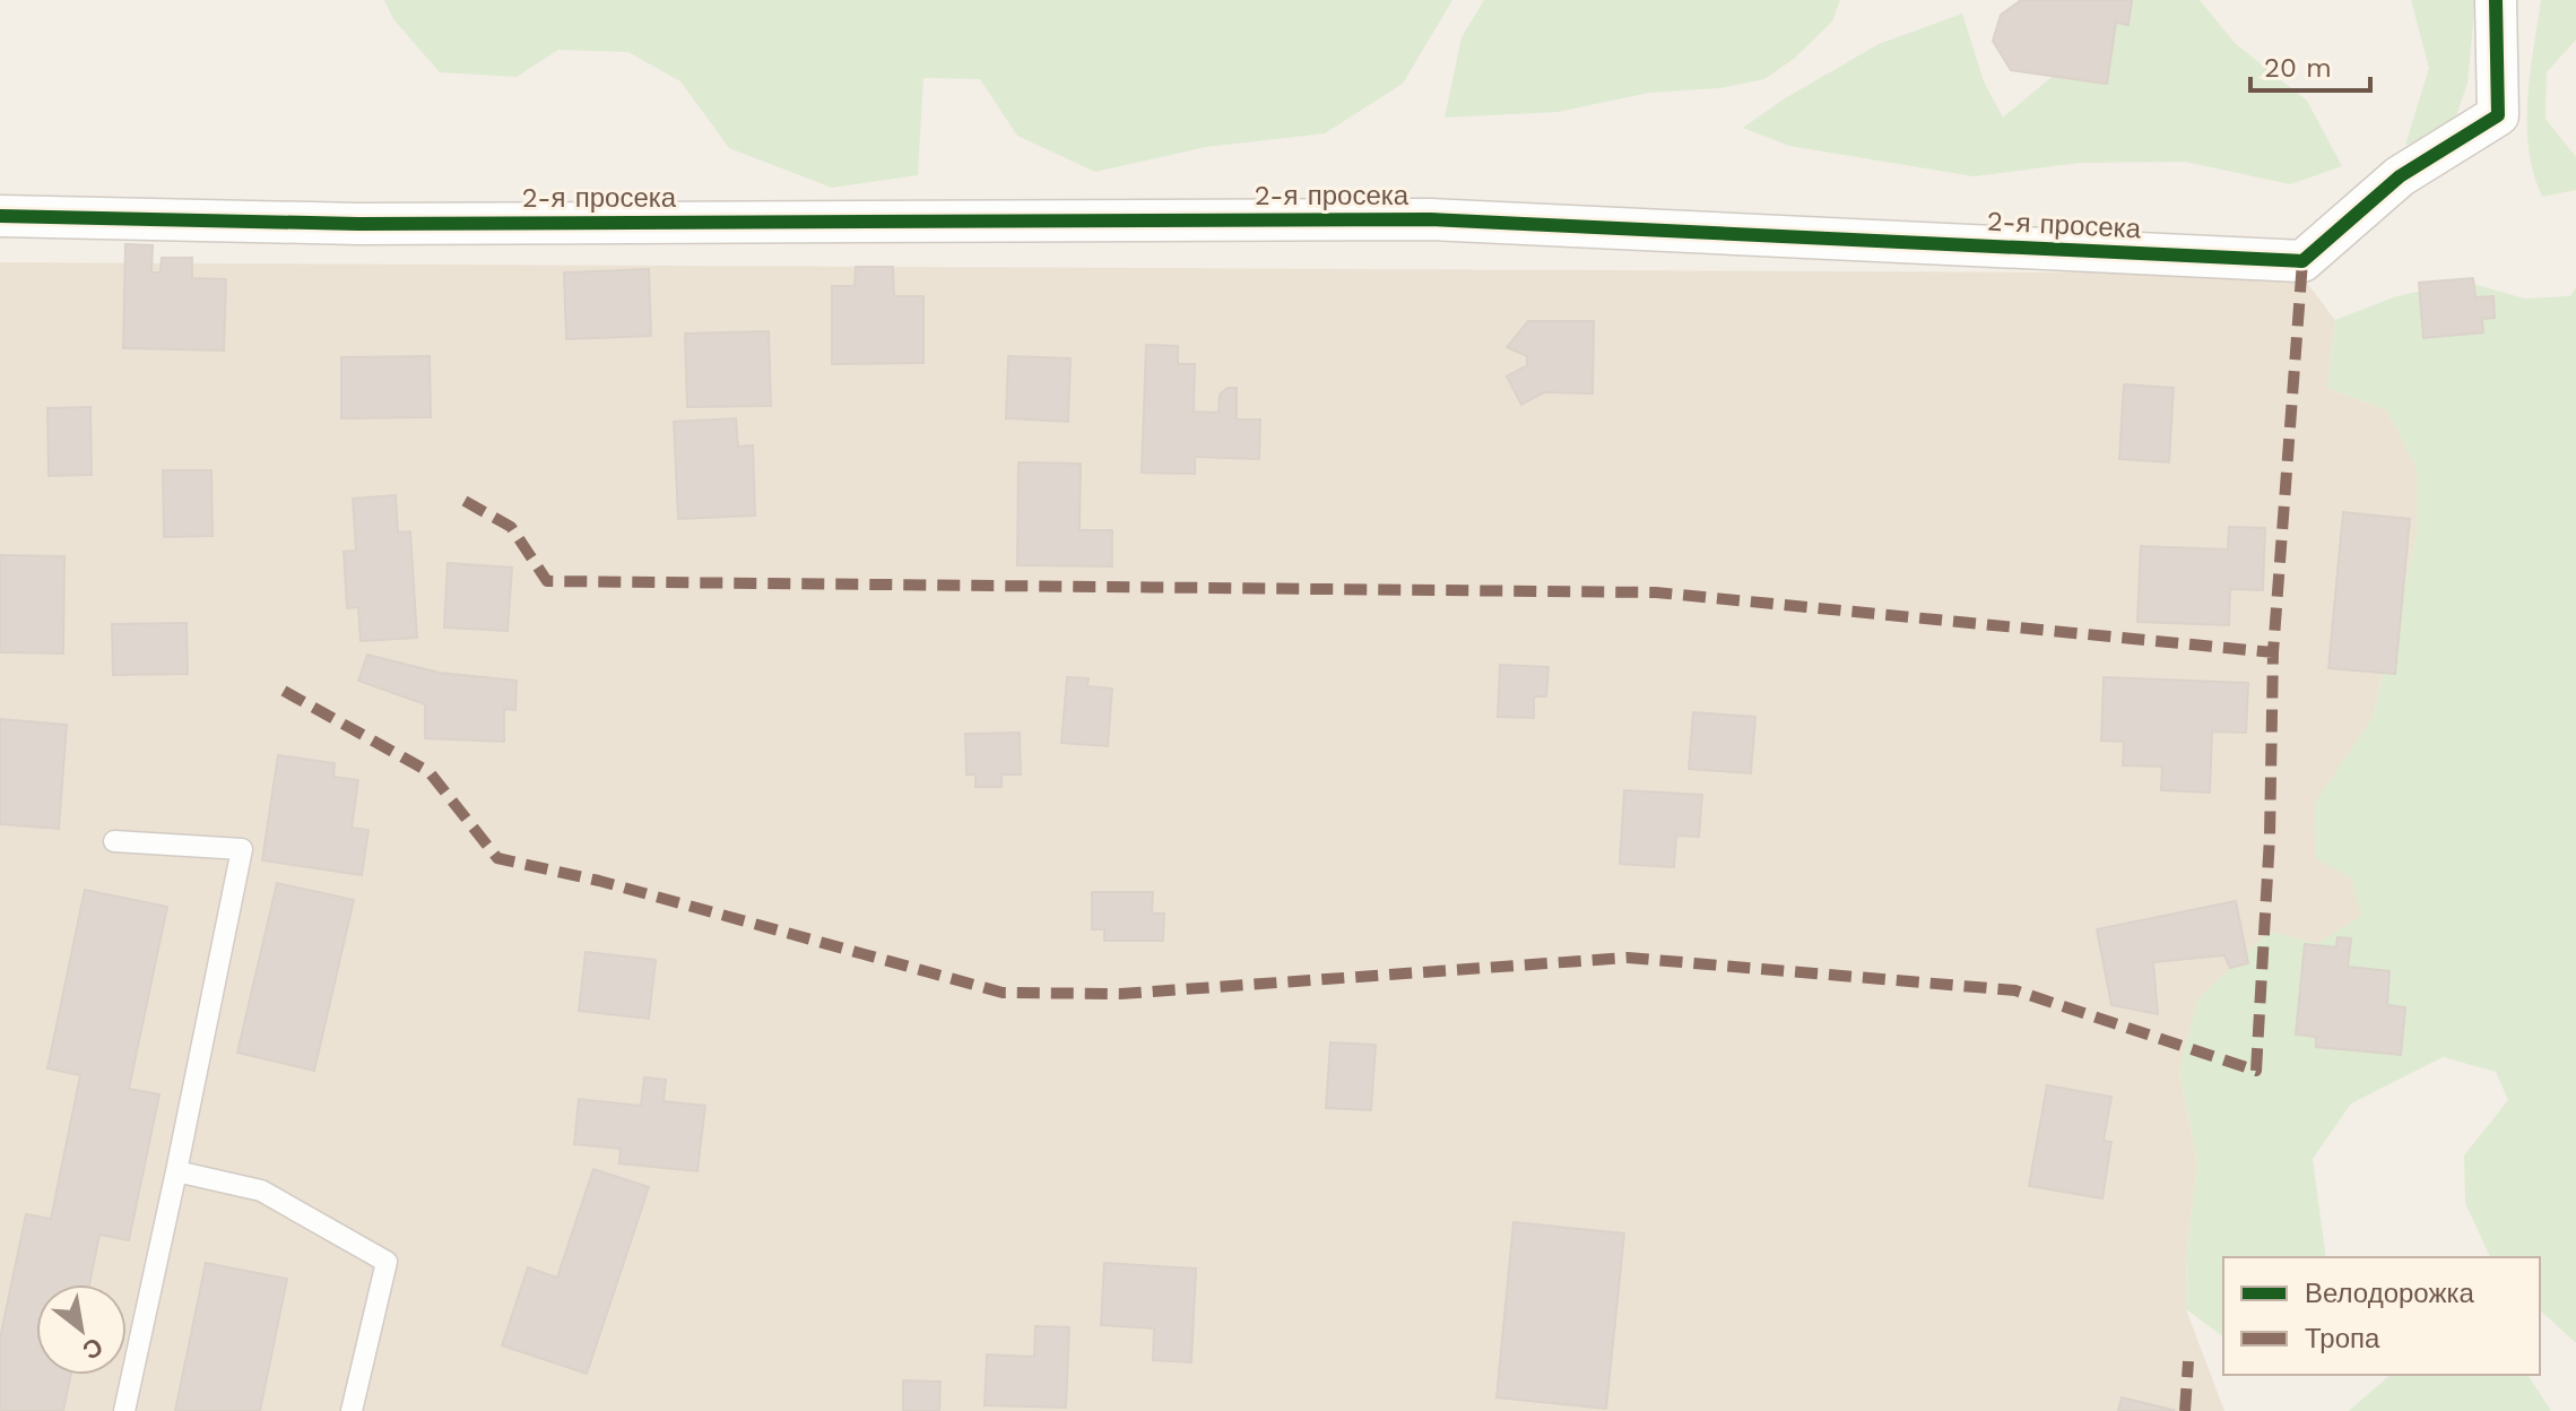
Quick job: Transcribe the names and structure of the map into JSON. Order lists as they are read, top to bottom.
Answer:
{
  "streets": {
    "street": ["2-я просека"]
  },
  "legend": ["Велодорожка", "Тропа"],
  "scale_bar": "20 m",
  "north": "bottom right"
}
